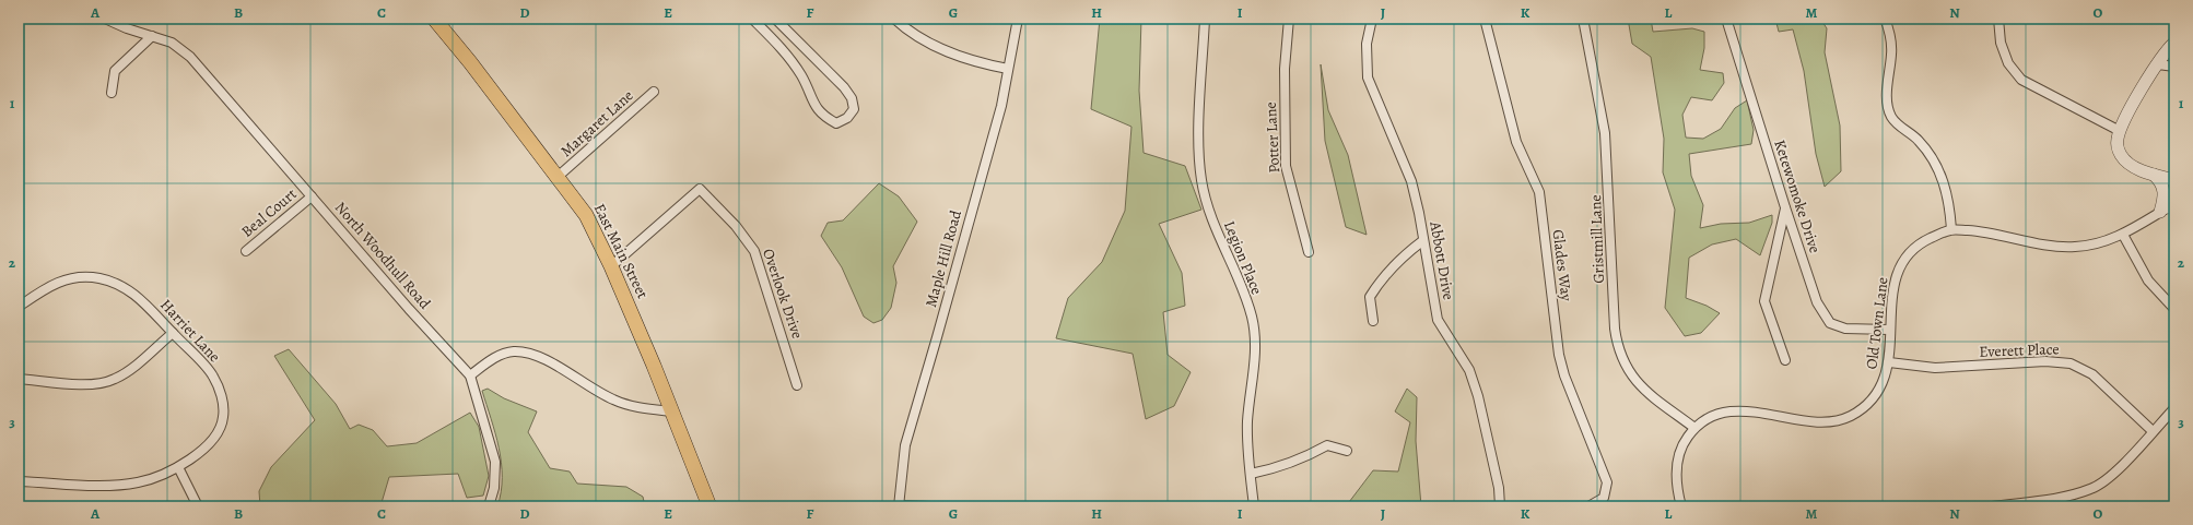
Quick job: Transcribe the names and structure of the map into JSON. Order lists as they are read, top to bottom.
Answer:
{
  "streets": {
    "main road": ["East Main Street"],
    "street": [
      "Margaret Lane",
      "Potter Lane",
      "Ketewomoke Drive",
      "Beal Court",
      "Gristmill Lane",
      "North Woodhull Road",
      "Legion Place",
      "Maple Hill Road",
      "Abbott Drive",
      "Glades Way",
      "Overlook Drive",
      "Old Town Lane",
      "Harriet Lane",
      "Everett Place"
    ]
  },
  "crossings": [
    ["Margaret Lane", "East Main Street"],
    ["Ketewomoke Drive", "Old Town Lane"],
    ["Beal Court", "North Woodhull Road"],
    ["Gristmill Lane", "Old Town Lane"],
    ["East Main Street", "Overlook Drive"],
    ["Old Town Lane", "Everett Place"]
  ],
  "grid": {
    "columns": [
      "A",
      "B",
      "C",
      "D",
      "E",
      "F",
      "G",
      "H",
      "I",
      "J",
      "K",
      "L",
      "M",
      "N",
      "O"
    ],
    "rows": ["1", "2", "3"]
  }
}
